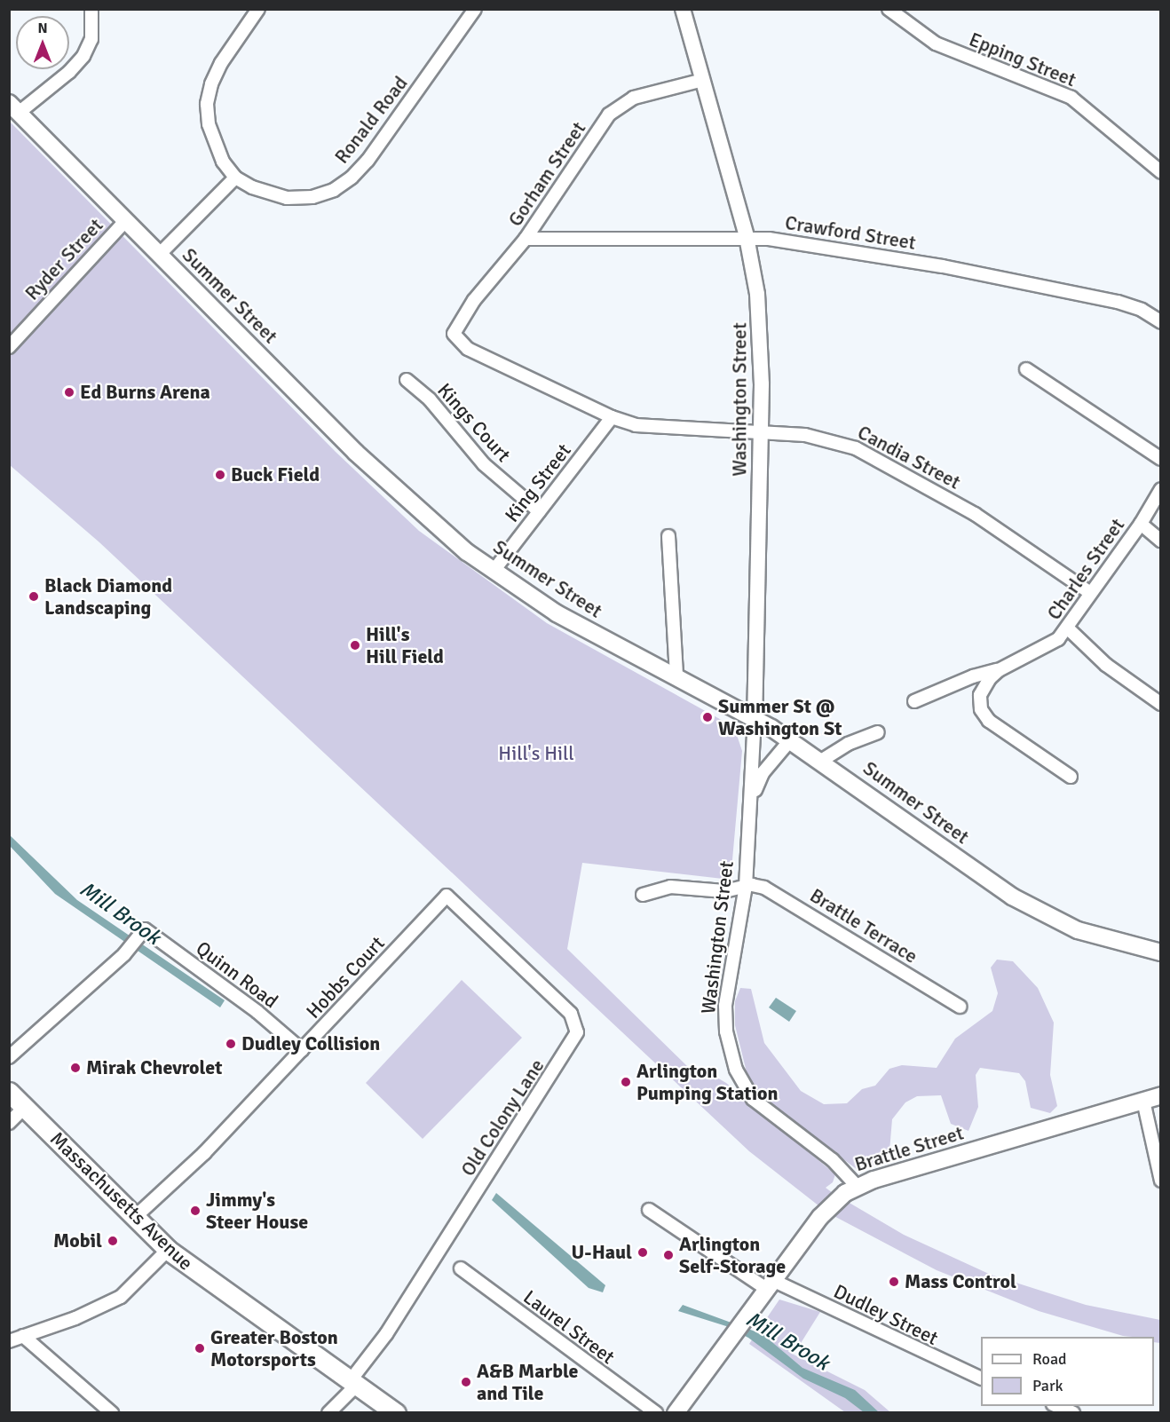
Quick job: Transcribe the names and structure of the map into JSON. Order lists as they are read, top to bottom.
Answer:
{
  "streets": {
    "main road": ["Summer Street", "Brattle Street", "Massachusetts Avenue"],
    "street": [
      "Epping Street",
      "Ronald Road",
      "Gorham Street",
      "Crawford Street",
      "Ryder Street",
      "Washington Street",
      "Kings Court",
      "Candia Street",
      "King Street",
      "Charles Street",
      "Brattle Terrace",
      "Quinn Road",
      "Hobbs Court",
      "Old Colony Lane",
      "Dudley Street",
      "Laurel Street"
    ]
  },
  "crossings": [
    ["Gorham Street", "Crawford Street"],
    ["Gorham Street", "Washington Street"],
    ["Gorham Street", "Candia Street"],
    ["Crawford Street", "Washington Street"],
    ["Ryder Street", "Summer Street"],
    ["Summer Street", "Washington Street"],
    ["Summer Street", "King Street"],
    ["Washington Street", "Candia Street"],
    ["Washington Street", "Brattle Terrace"],
    ["Washington Street", "Brattle Street"],
    ["Kings Court", "King Street"],
    ["Candia Street", "King Street"],
    ["Candia Street", "Charles Street"],
    ["Quinn Road", "Hobbs Court"],
    ["Hobbs Court", "Old Colony Lane"],
    ["Hobbs Court", "Massachusetts Avenue"],
    ["Old Colony Lane", "Massachusetts Avenue"],
    ["Brattle Street", "Dudley Street"]
  ],
  "water": ["Mill Brook"],
  "parks": ["Hill's Hill"],
  "places": [
    "Ed Burns Arena",
    "Buck Field",
    "Black Diamond Landscaping",
    "Hill's Hill Field",
    "Summer St @ Washington St",
    "Dudley Collision",
    "Mirak Chevrolet",
    "Arlington Pumping Station",
    "Jimmy's Steer House",
    "Mobil",
    "U-Haul",
    "Arlington Self-Storage",
    "Mass Control",
    "Greater Boston Motorsports",
    "A&B Marble and Tile"
  ],
  "legend": ["Road", "Park"],
  "north": "top"
}
